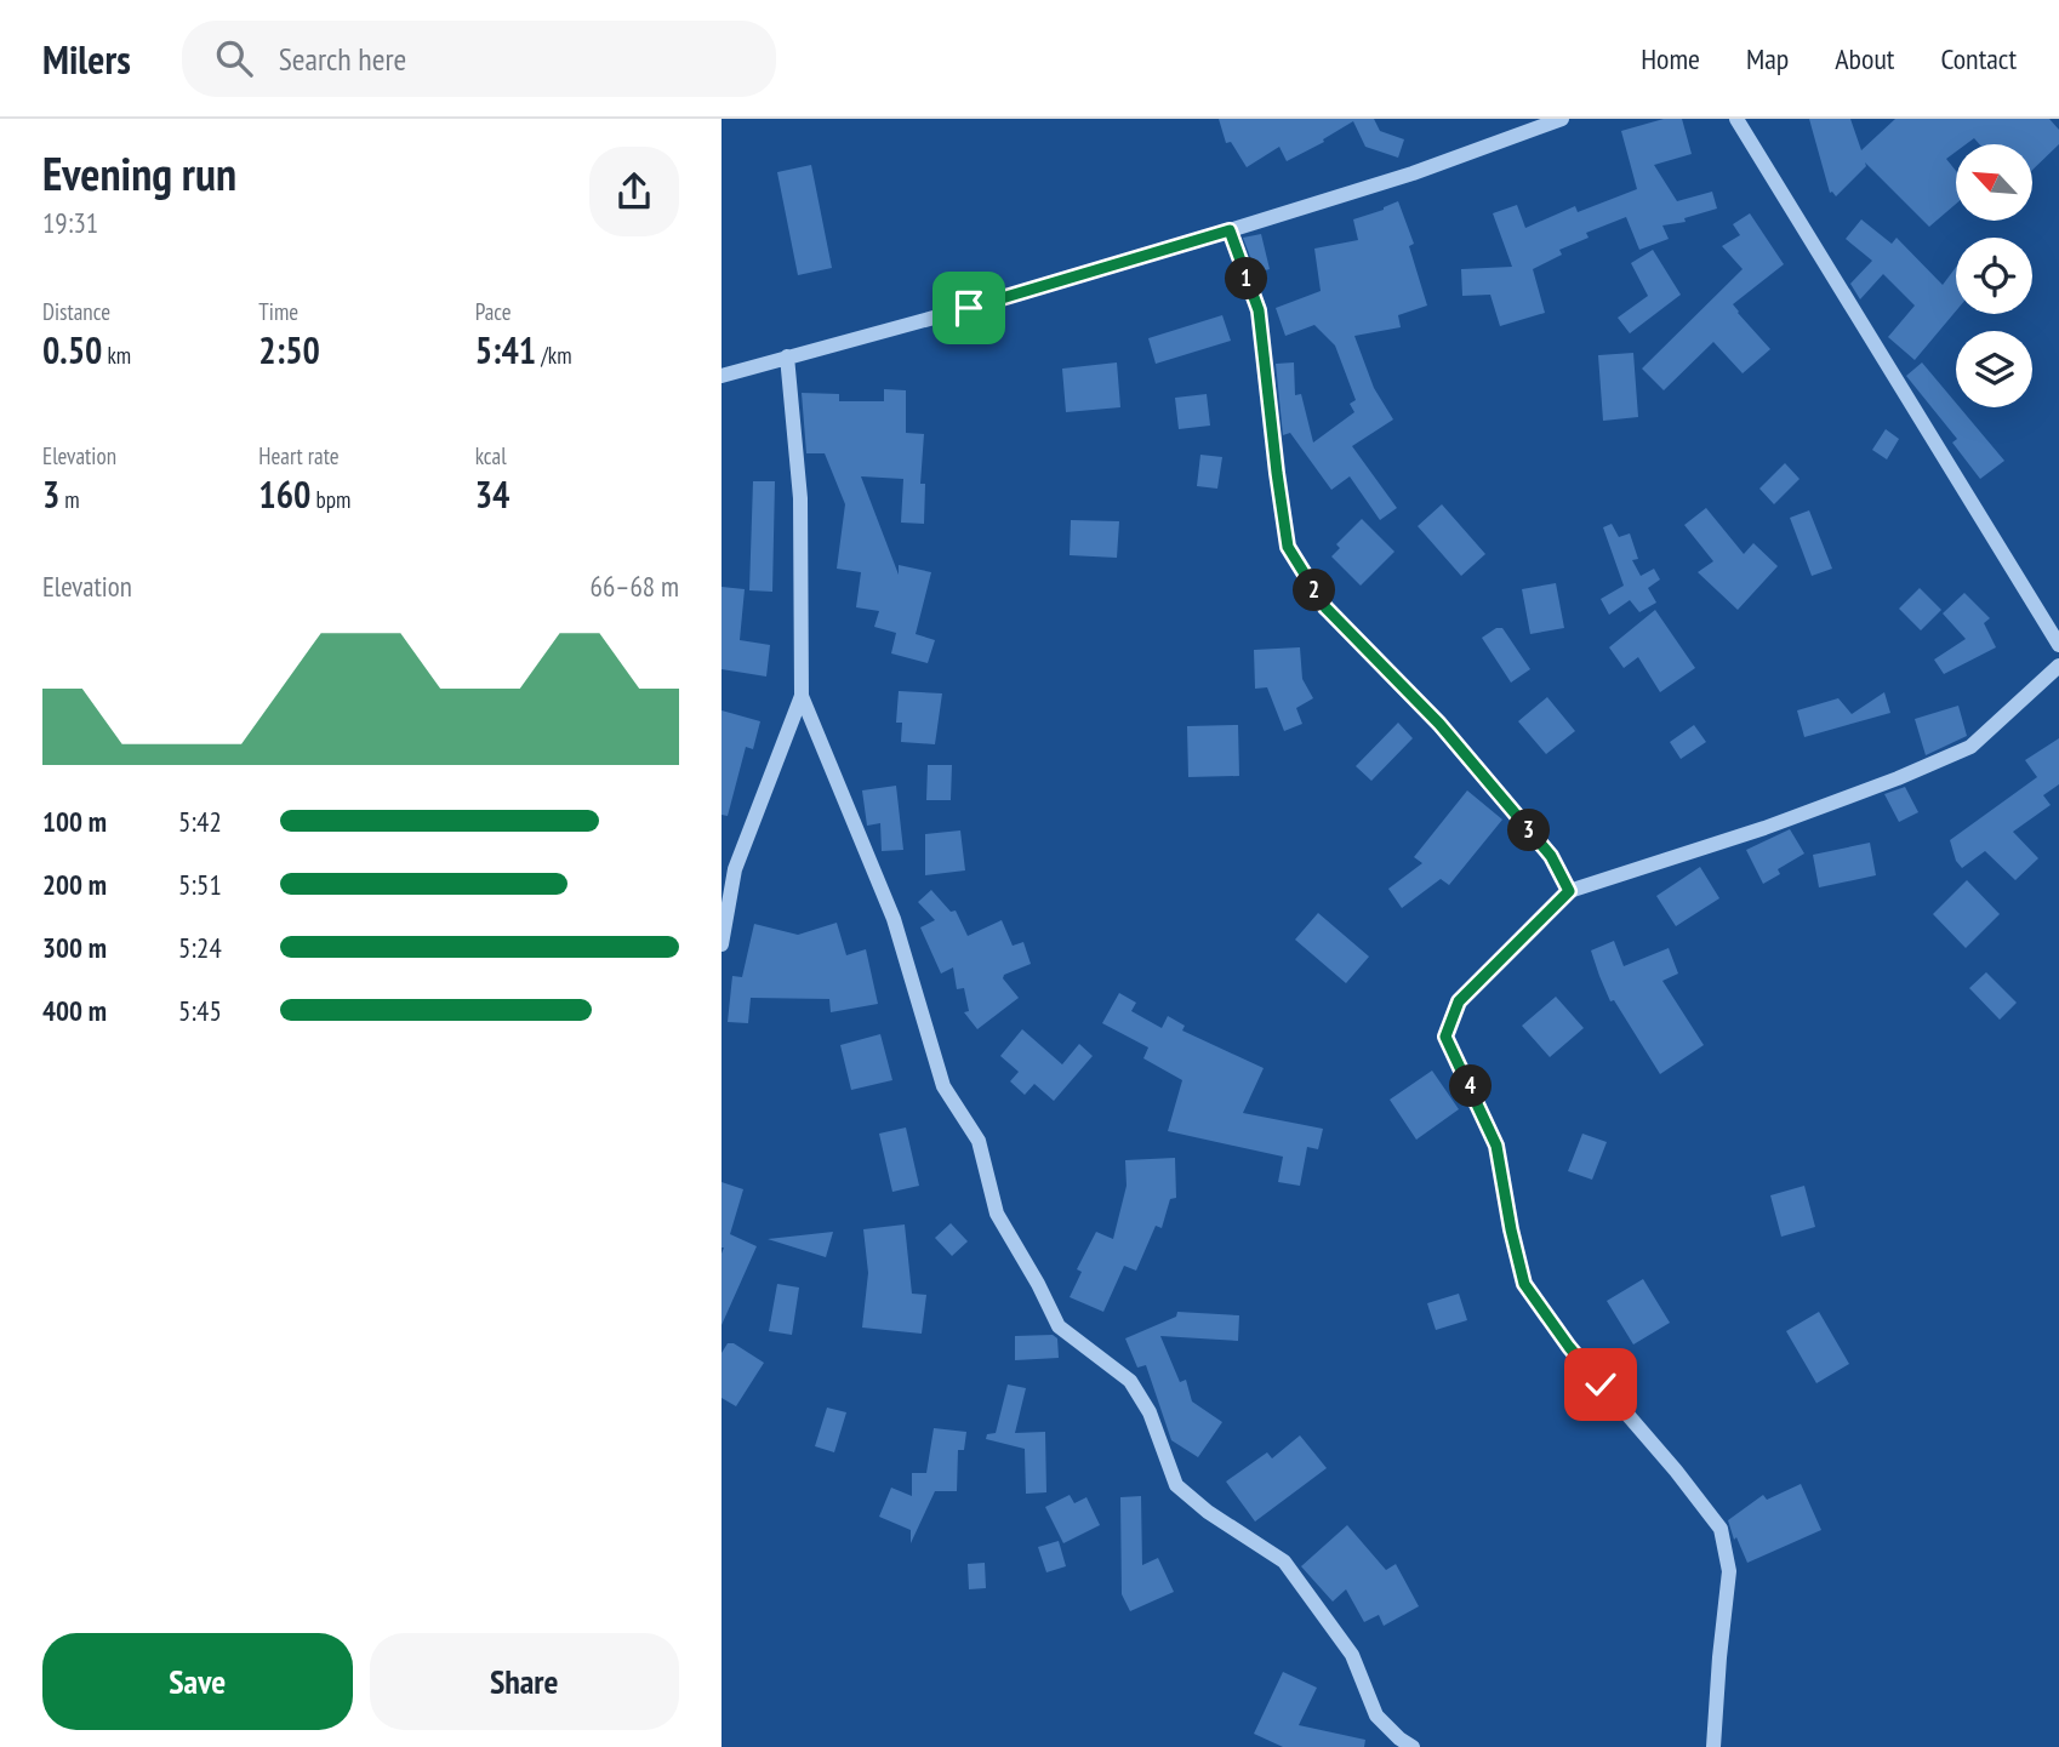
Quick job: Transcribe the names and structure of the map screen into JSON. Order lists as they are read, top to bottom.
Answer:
{
  "north": "top left",
  "page": {
    "header": "Milers",
    "search": "Search here",
    "nav": [
      "Home",
      "Map",
      "About",
      "Contact"
    ],
    "heading": ["Evening run", "19:31"],
    "pins": [
      "1",
      "2",
      "3",
      "4"
    ],
    "stats": [
      ["Distance", "0.50 km"],
      ["Time", "2:50"],
      ["Pace", "5:41 /km"],
      ["Elevation", "3 m"],
      ["Heart rate", "160 bpm"],
      ["kcal", "34"]
    ],
    "chart": ["Elevation", "66–68 m"],
    "list": [
      {
        "name": "100 m",
        "note": "5:42"
      },
      {
        "name": "200 m",
        "note": "5:51"
      },
      {
        "name": "300 m",
        "note": "5:24"
      },
      {
        "name": "400 m",
        "note": "5:45"
      }
    ],
    "buttons": ["Save", "Share"]
  }
}
